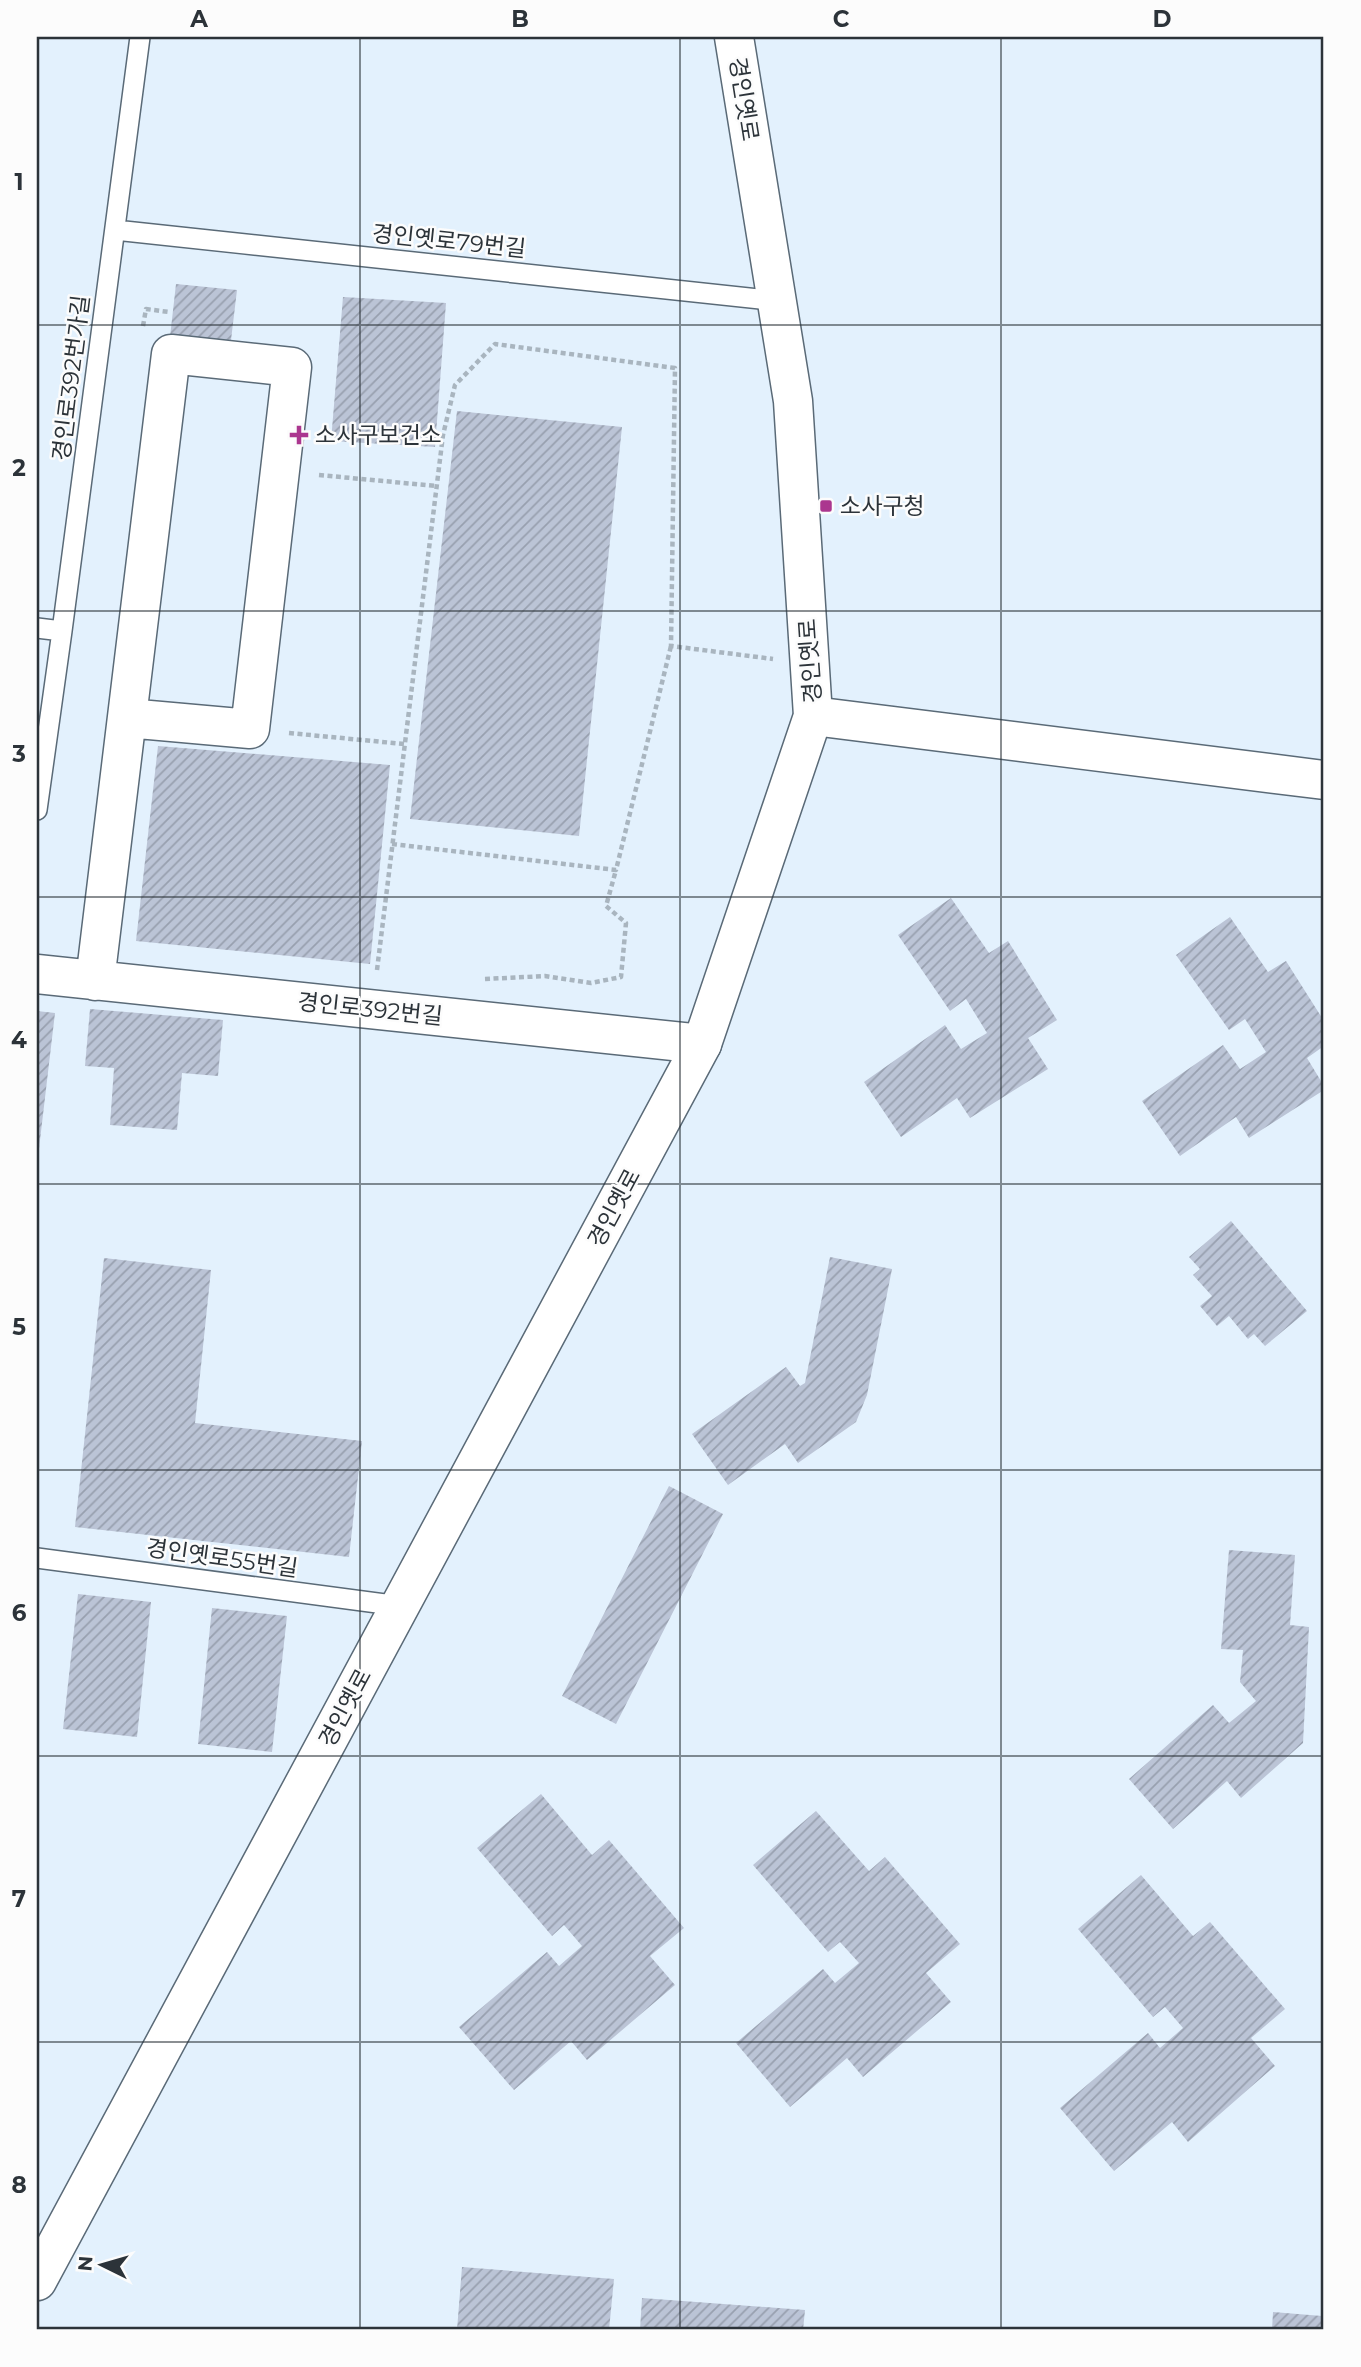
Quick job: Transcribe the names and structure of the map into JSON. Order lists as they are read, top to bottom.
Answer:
{
  "streets": {
    "street": ["경인옛로", "경인로392번길"],
    "lane": ["경인옛로79번길", "경인로392번가길", "경인옛로55번길"]
  },
  "crossings": [
    ["경인옛로", "경인옛로79번길"],
    ["경인옛로", "경인로392번길"],
    ["경인옛로", "경인옛로55번길"],
    ["경인옛로79번길", "경인로392번가길"]
  ],
  "places": {
    "health": ["소사구보건소"],
    "transit": ["소사구청"]
  },
  "north": "left",
  "grid": {
    "columns": [
      "A",
      "B",
      "C",
      "D"
    ],
    "rows": [
      "1",
      "2",
      "3",
      "4",
      "5",
      "6",
      "7",
      "8"
    ]
  }
}
